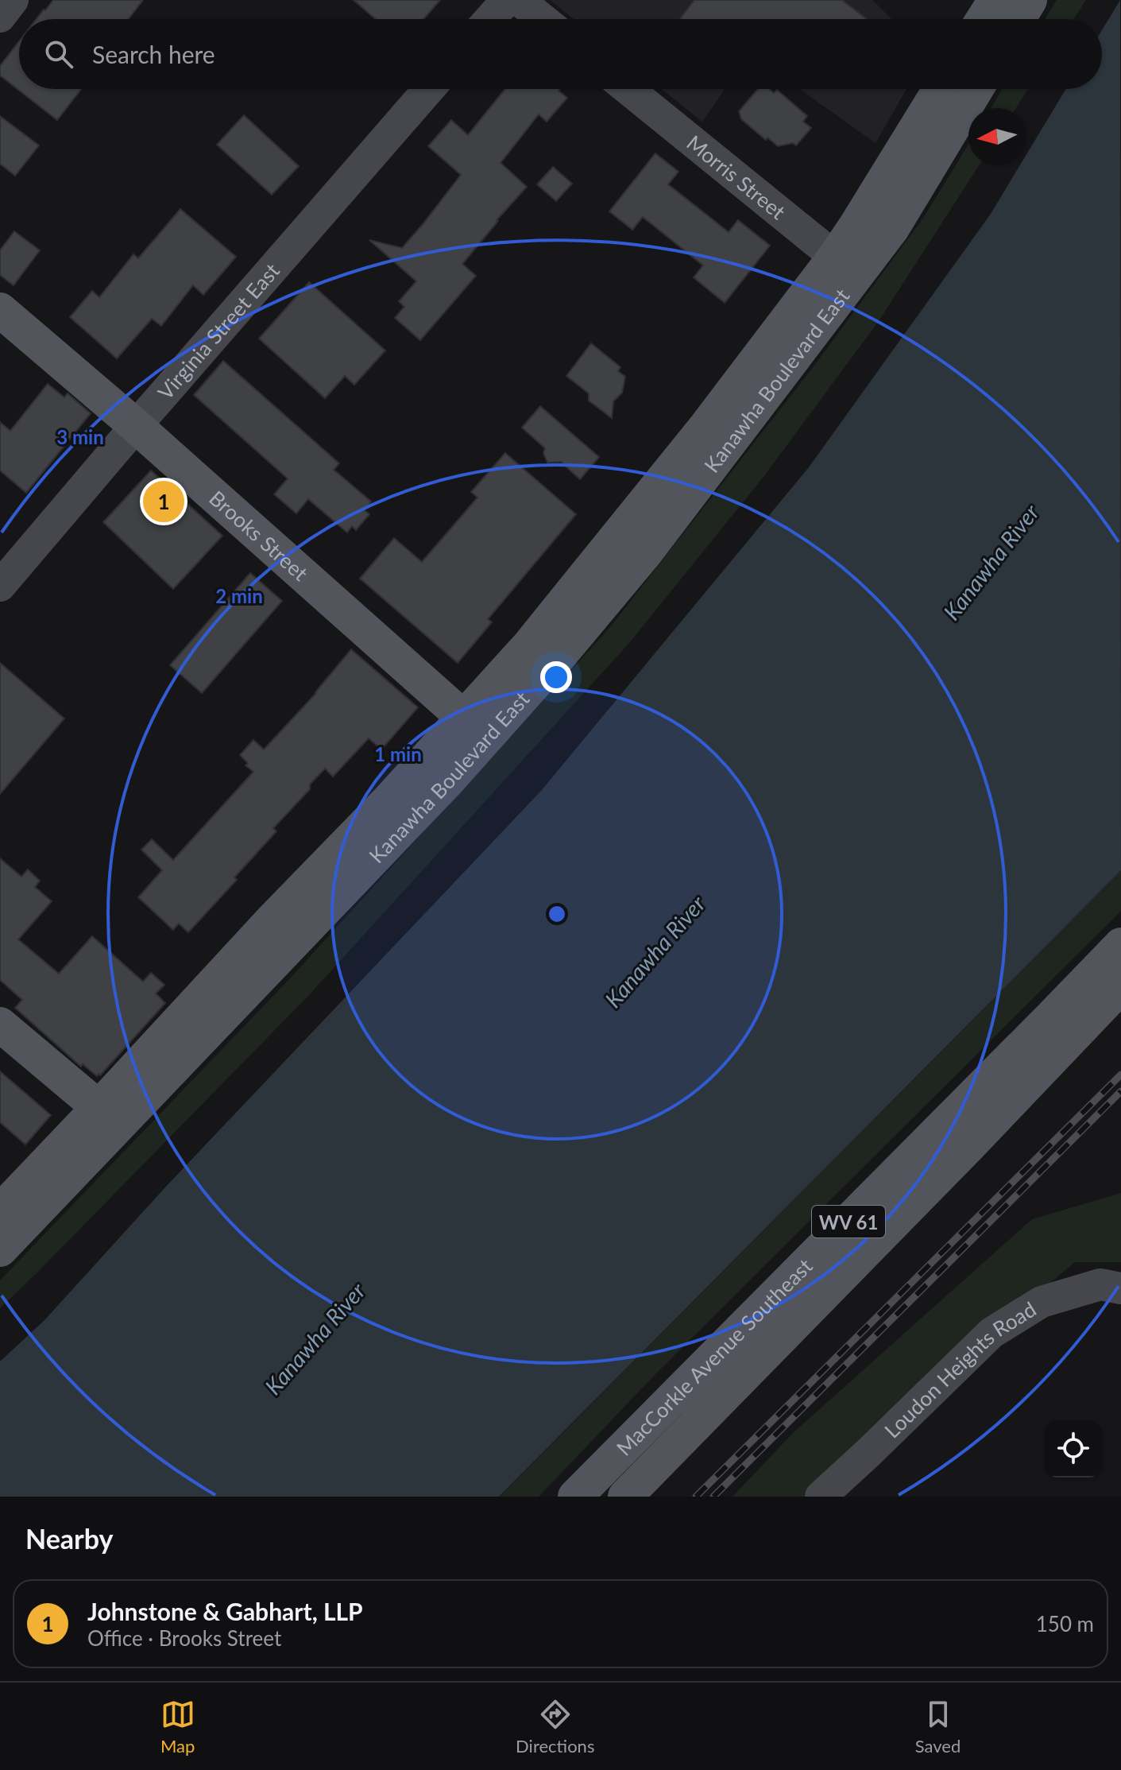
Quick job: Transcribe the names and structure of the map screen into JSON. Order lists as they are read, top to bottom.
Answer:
{
  "streets": {
    "main road": [
      "Morris Street",
      "Virginia Street East",
      "Kanawha Boulevard East",
      "Brooks Street",
      "WV 61",
      "MacCorkle Avenue Southeast",
      "Loudon Heights Road"
    ]
  },
  "crossings": [
    ["Morris Street", "Kanawha Boulevard East"],
    ["Virginia Street East", "Brooks Street"],
    ["Kanawha Boulevard East", "Brooks Street"]
  ],
  "water": ["Kanawha River"],
  "north": "left",
  "page": {
    "search": "Search here",
    "pins": "1",
    "heading": "Nearby",
    "list": [
      {
        "mark": "1",
        "name": "Johnstone & Gabhart, LLP",
        "note": "Office · Brooks Street",
        "value": "150 m"
      }
    ],
    "nav": ["Map", "Directions", "Saved"]
  },
  "rings": ["3 min", "2 min", "1 min"]
}
